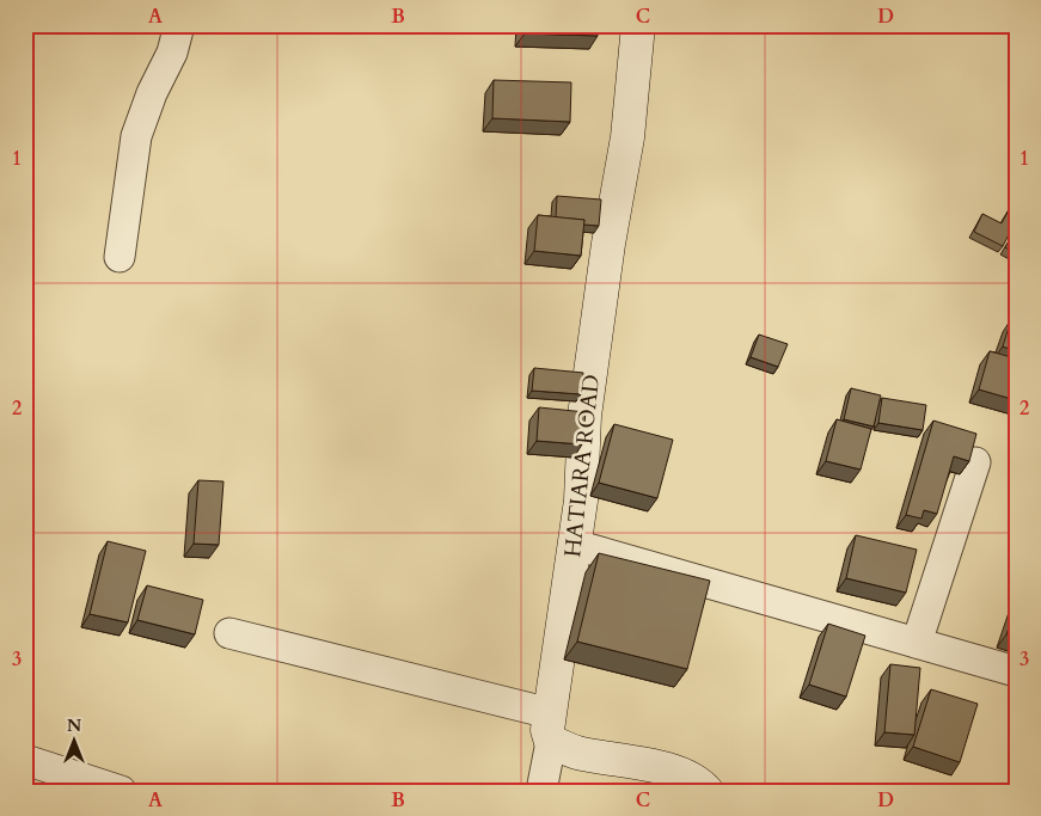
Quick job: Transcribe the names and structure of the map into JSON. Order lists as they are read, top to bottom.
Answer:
{
  "streets": {
    "street": ["HATIARA ROAD"]
  },
  "north": "top",
  "grid": {
    "columns": [
      "A",
      "B",
      "C",
      "D"
    ],
    "rows": ["1", "2", "3"]
  }
}
